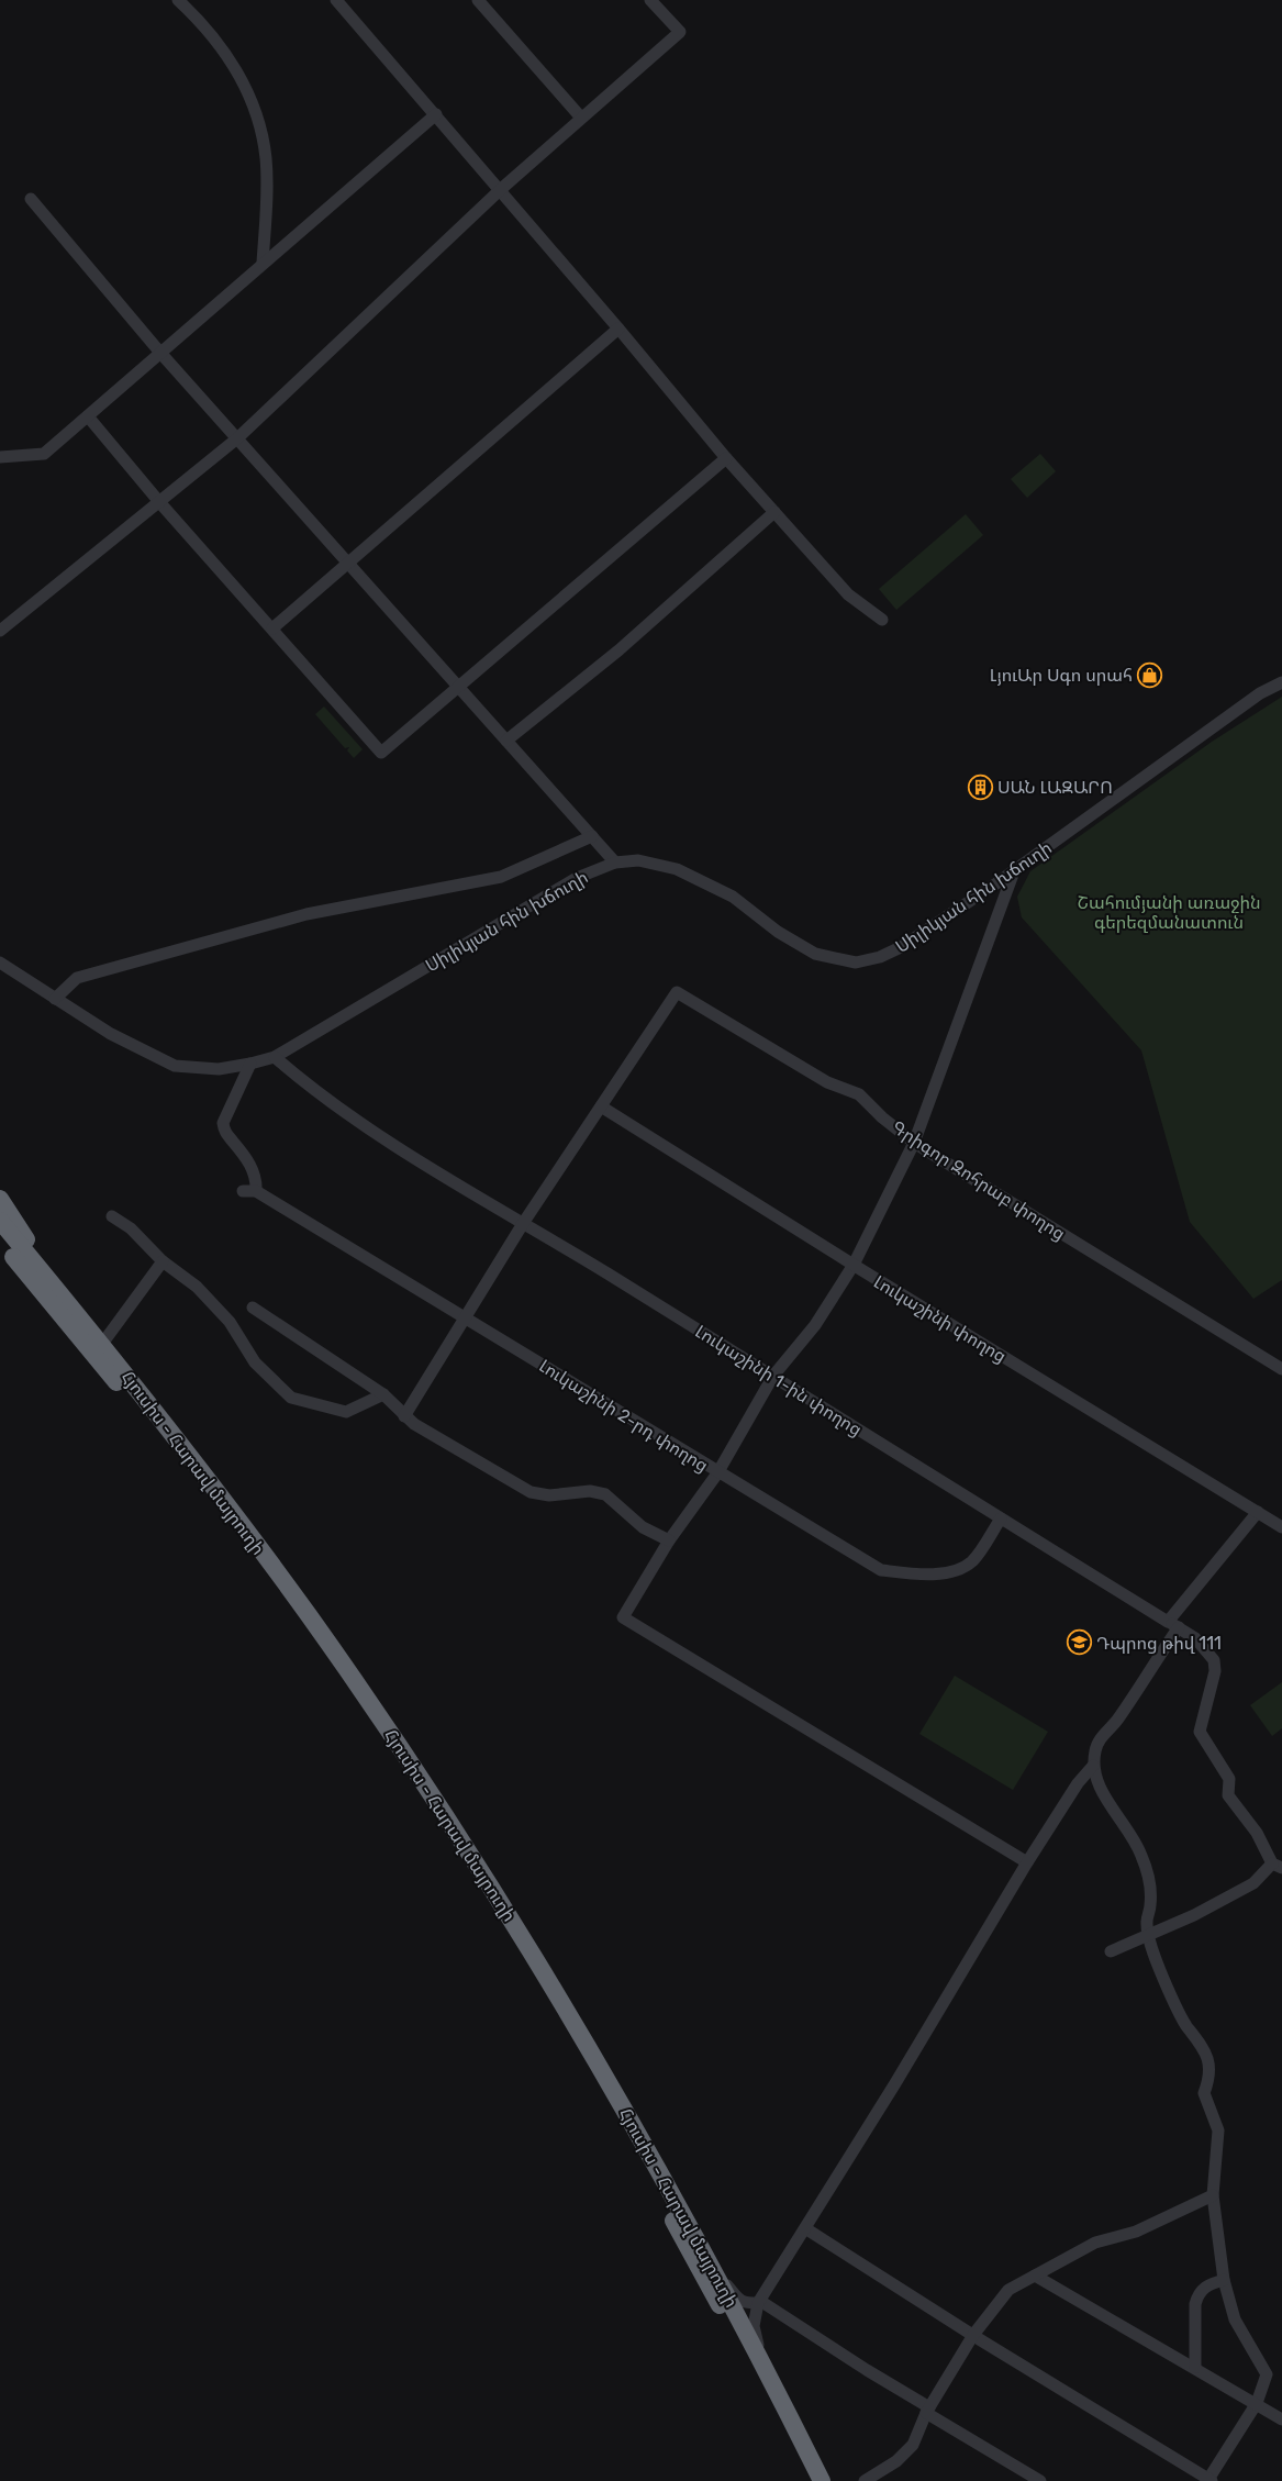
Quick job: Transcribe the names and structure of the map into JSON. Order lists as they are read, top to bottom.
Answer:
{
  "streets": {
    "highway": ["Հյուսիս - Հարավ մայրուղի"],
    "street": [
      "Սիլիկյան հին խճուղի",
      "Գրիգոր Զոհրաբ փողոց",
      "Լուկաշինի փողոց",
      "Լուկաշինի 1-ին փողոց",
      "Լուկաշինի 2-րդ փողոց"
    ]
  },
  "crossings": [
    ["Սիլիկյան հին խճուղի", "Լուկաշինի 1-ին փողոց"],
    ["Գրիգոր Զոհրաբ փողոց", "Լուկաշինի փողոց"],
    ["Լուկաշինի 1-ին փողոց", "Լուկաշինի 2-րդ փողոց"]
  ],
  "parks": ["Շահումյանի առաջին գերեզմանատուն"],
  "places": {
    "shop": ["ԼյուԱր Սգո սրահ"],
    "building": ["ՍԱՆ ԼԱԶԱՐՈ"],
    "school or university": ["Դպրոց թիվ 111"]
  }
}
